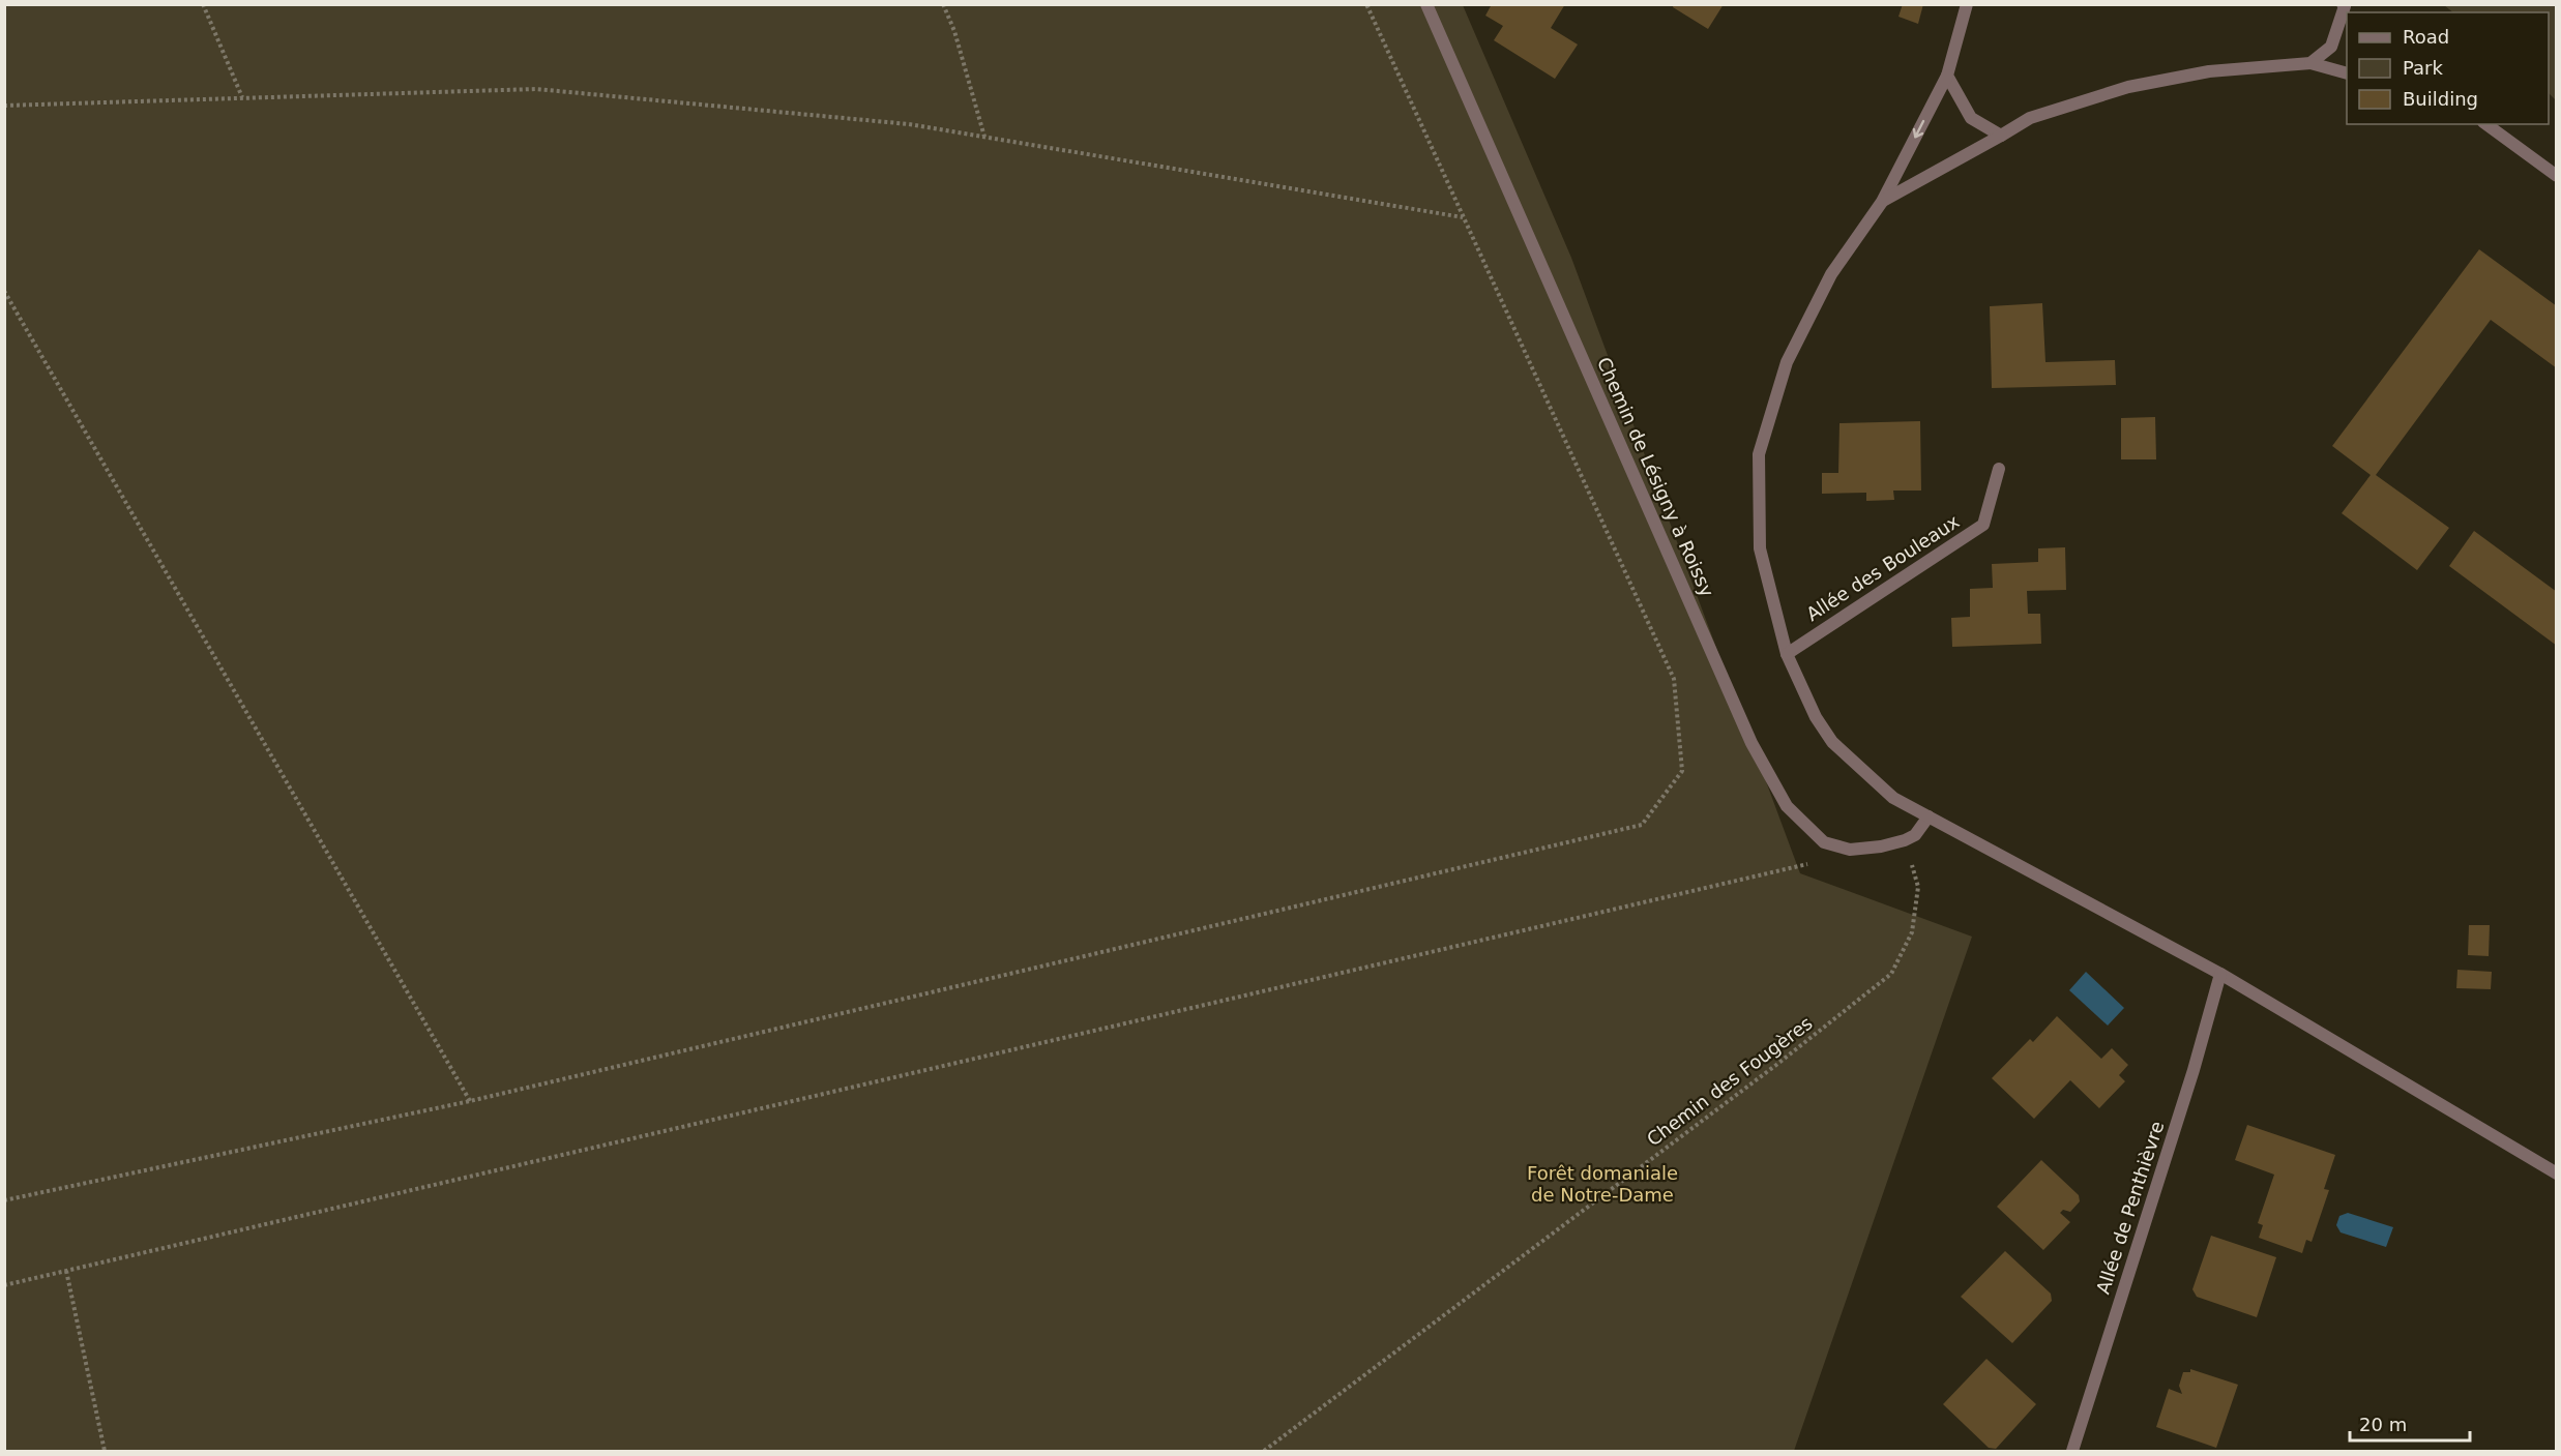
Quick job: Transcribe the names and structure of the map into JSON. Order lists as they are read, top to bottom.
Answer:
{
  "streets": {
    "street": ["Chemin de Lésigny à Roissy", "Allée des Bouleaux", "Allée de Penthièvre"],
    "path": ["Chemin des Fougères"]
  },
  "parks": ["Forêt domaniale de Notre-Dame"],
  "legend": ["Road", "Park", "Building"],
  "scale_bar": "20 m"
}
